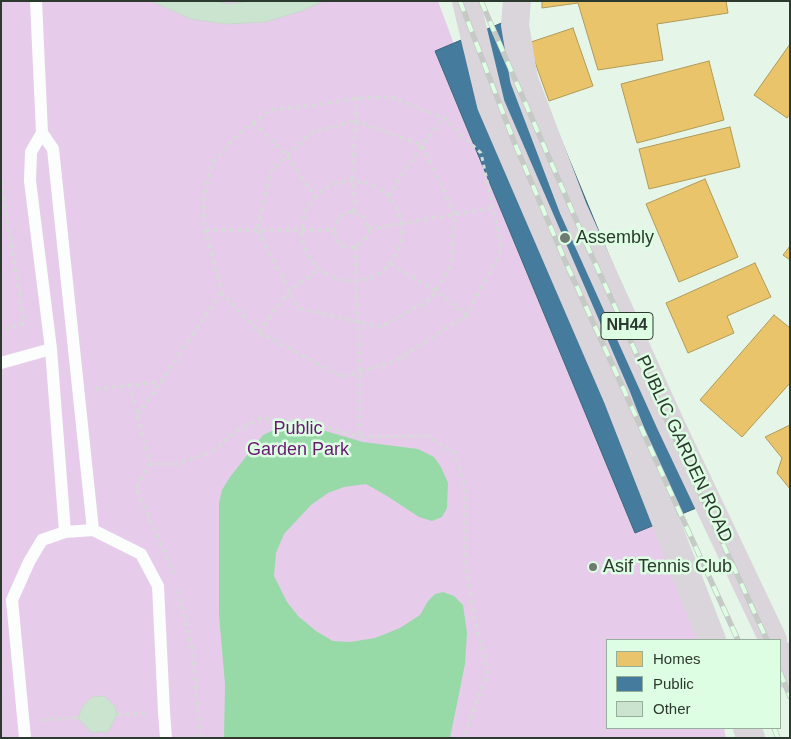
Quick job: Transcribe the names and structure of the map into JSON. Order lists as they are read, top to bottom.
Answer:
{
  "streets": {
    "highway": ["NH44", "PUBLIC GARDEN ROAD"]
  },
  "parks": ["Public Garden Park"],
  "places": ["Assembly", "Asif Tennis Club"],
  "legend": ["Homes", "Public", "Other"]
}
